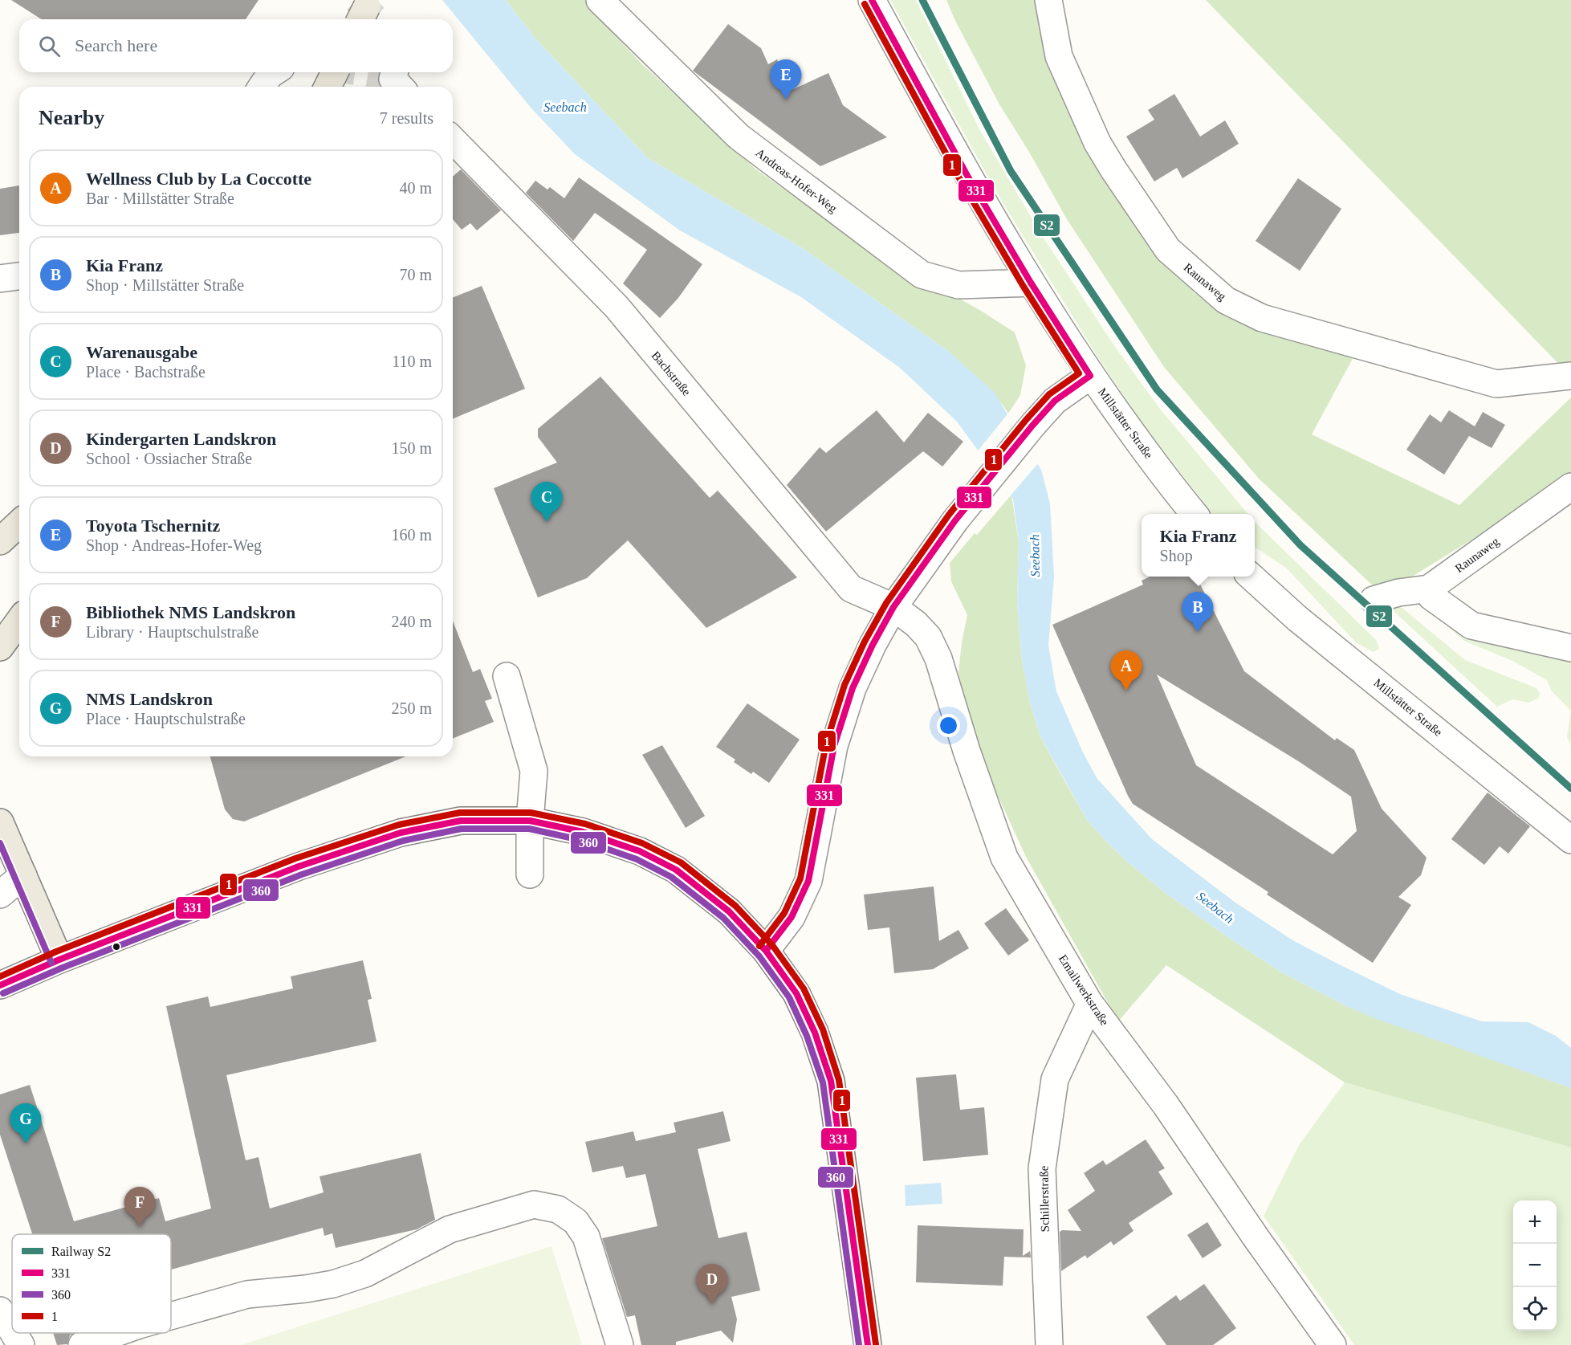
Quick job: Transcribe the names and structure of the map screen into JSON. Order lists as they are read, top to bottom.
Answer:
{
  "streets": {
    "street": [
      "Andreas-Hofer-Weg",
      "Raunaweg",
      "Bachstraße",
      "Millstätter Straße",
      "Emailwerkstraße",
      "Schillerstraße"
    ]
  },
  "crossings": [
    ["Andreas-Hofer-Weg", "Millstätter Straße"],
    ["Bachstraße", "Emailwerkstraße"],
    ["Emailwerkstraße", "Schillerstraße"]
  ],
  "water": ["Seebach"],
  "lines": [
    "rail line S2",
    "transit line 331",
    "transit line 1",
    "transit line 360"
  ],
  "legend": [
    "Railway S2",
    "331",
    "360",
    "1"
  ],
  "page": {
    "search": "Search here",
    "pins": [
      "E",
      "C",
      "B",
      "A",
      "G",
      "F",
      "D"
    ],
    "heading": ["Nearby", "7 results"],
    "list": [
      {
        "mark": "A",
        "name": "Wellness Club by La Coccotte",
        "note": "Bar · Millstätter Straße",
        "value": "40 m"
      },
      {
        "mark": "B",
        "name": "Kia Franz",
        "note": "Shop · Millstätter Straße",
        "value": "70 m"
      },
      {
        "mark": "C",
        "name": "Warenausgabe",
        "note": "Place · Bachstraße",
        "value": "110 m"
      },
      {
        "mark": "D",
        "name": "Kindergarten Landskron",
        "note": "School · Ossiacher Straße",
        "value": "150 m"
      },
      {
        "mark": "E",
        "name": "Toyota Tschernitz",
        "note": "Shop · Andreas-Hofer-Weg",
        "value": "160 m"
      },
      {
        "mark": "F",
        "name": "Bibliothek NMS Landskron",
        "note": "Library · Hauptschulstraße",
        "value": "240 m"
      },
      {
        "mark": "G",
        "name": "NMS Landskron",
        "note": "Place · Hauptschulstraße",
        "value": "250 m"
      }
    ],
    "popup": ["Kia Franz", "Shop"],
    "map_buttons": ["+", "−"]
  }
}
